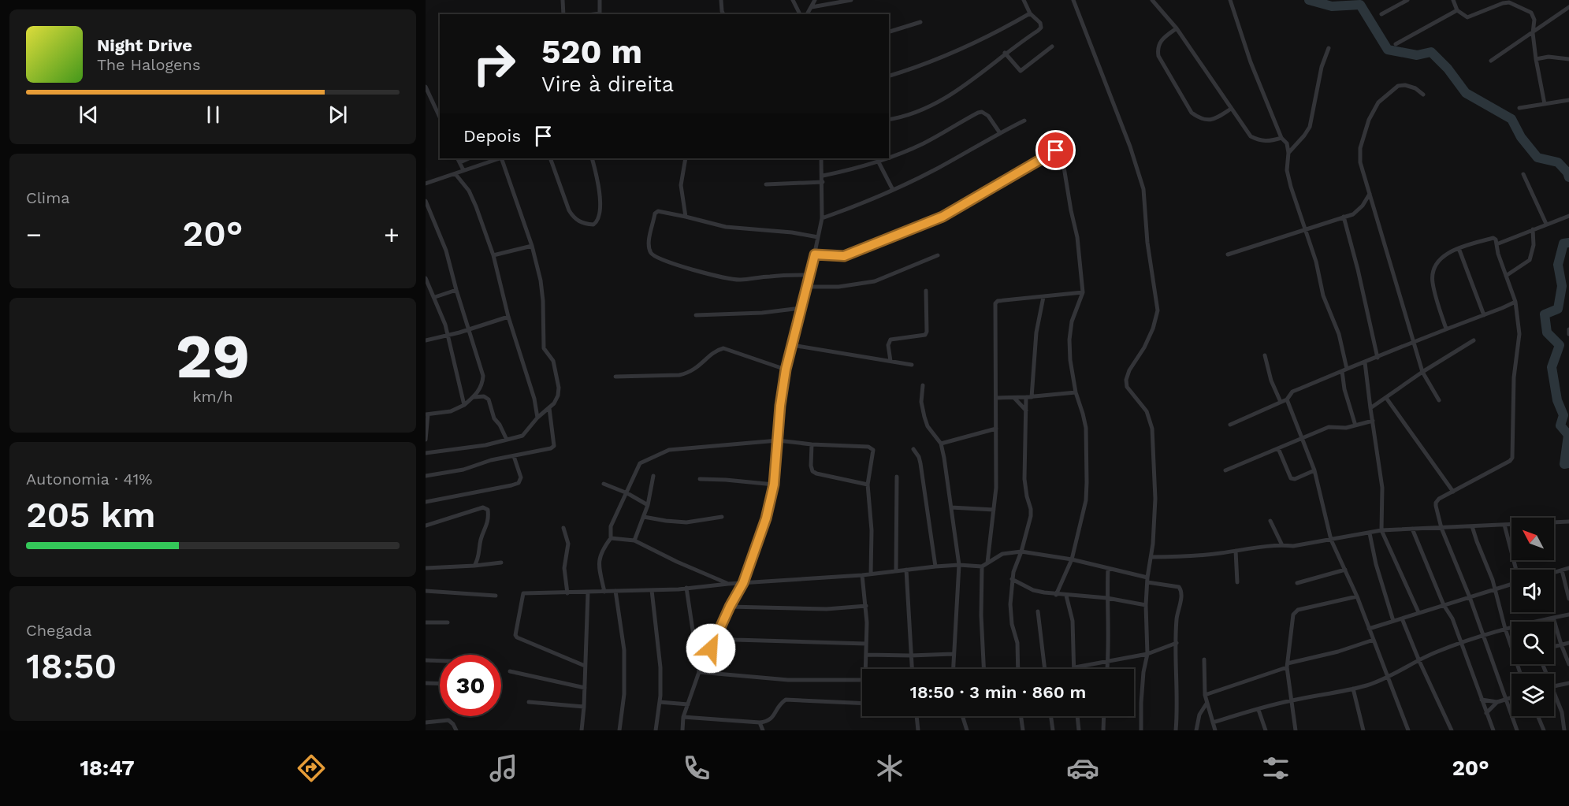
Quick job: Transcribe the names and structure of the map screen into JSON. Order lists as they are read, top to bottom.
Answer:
{
  "north": "top left",
  "page": {
    "turn": ["520 m", "Vire à direita"],
    "song": ["Night Drive", "The Halogens"],
    "then": "Depois",
    "tile": [
      "Clima",
      ["29", "km/h"],
      ["Autonomia · 41%", "205 km"],
      ["Chegada", "18:50"]
    ],
    "heat": ["−", "20°", "+"],
    "limit": "30",
    "trip": "18:50 · 3 min · 860 m",
    "tabs": ["18:47", "20°"]
  }
}
